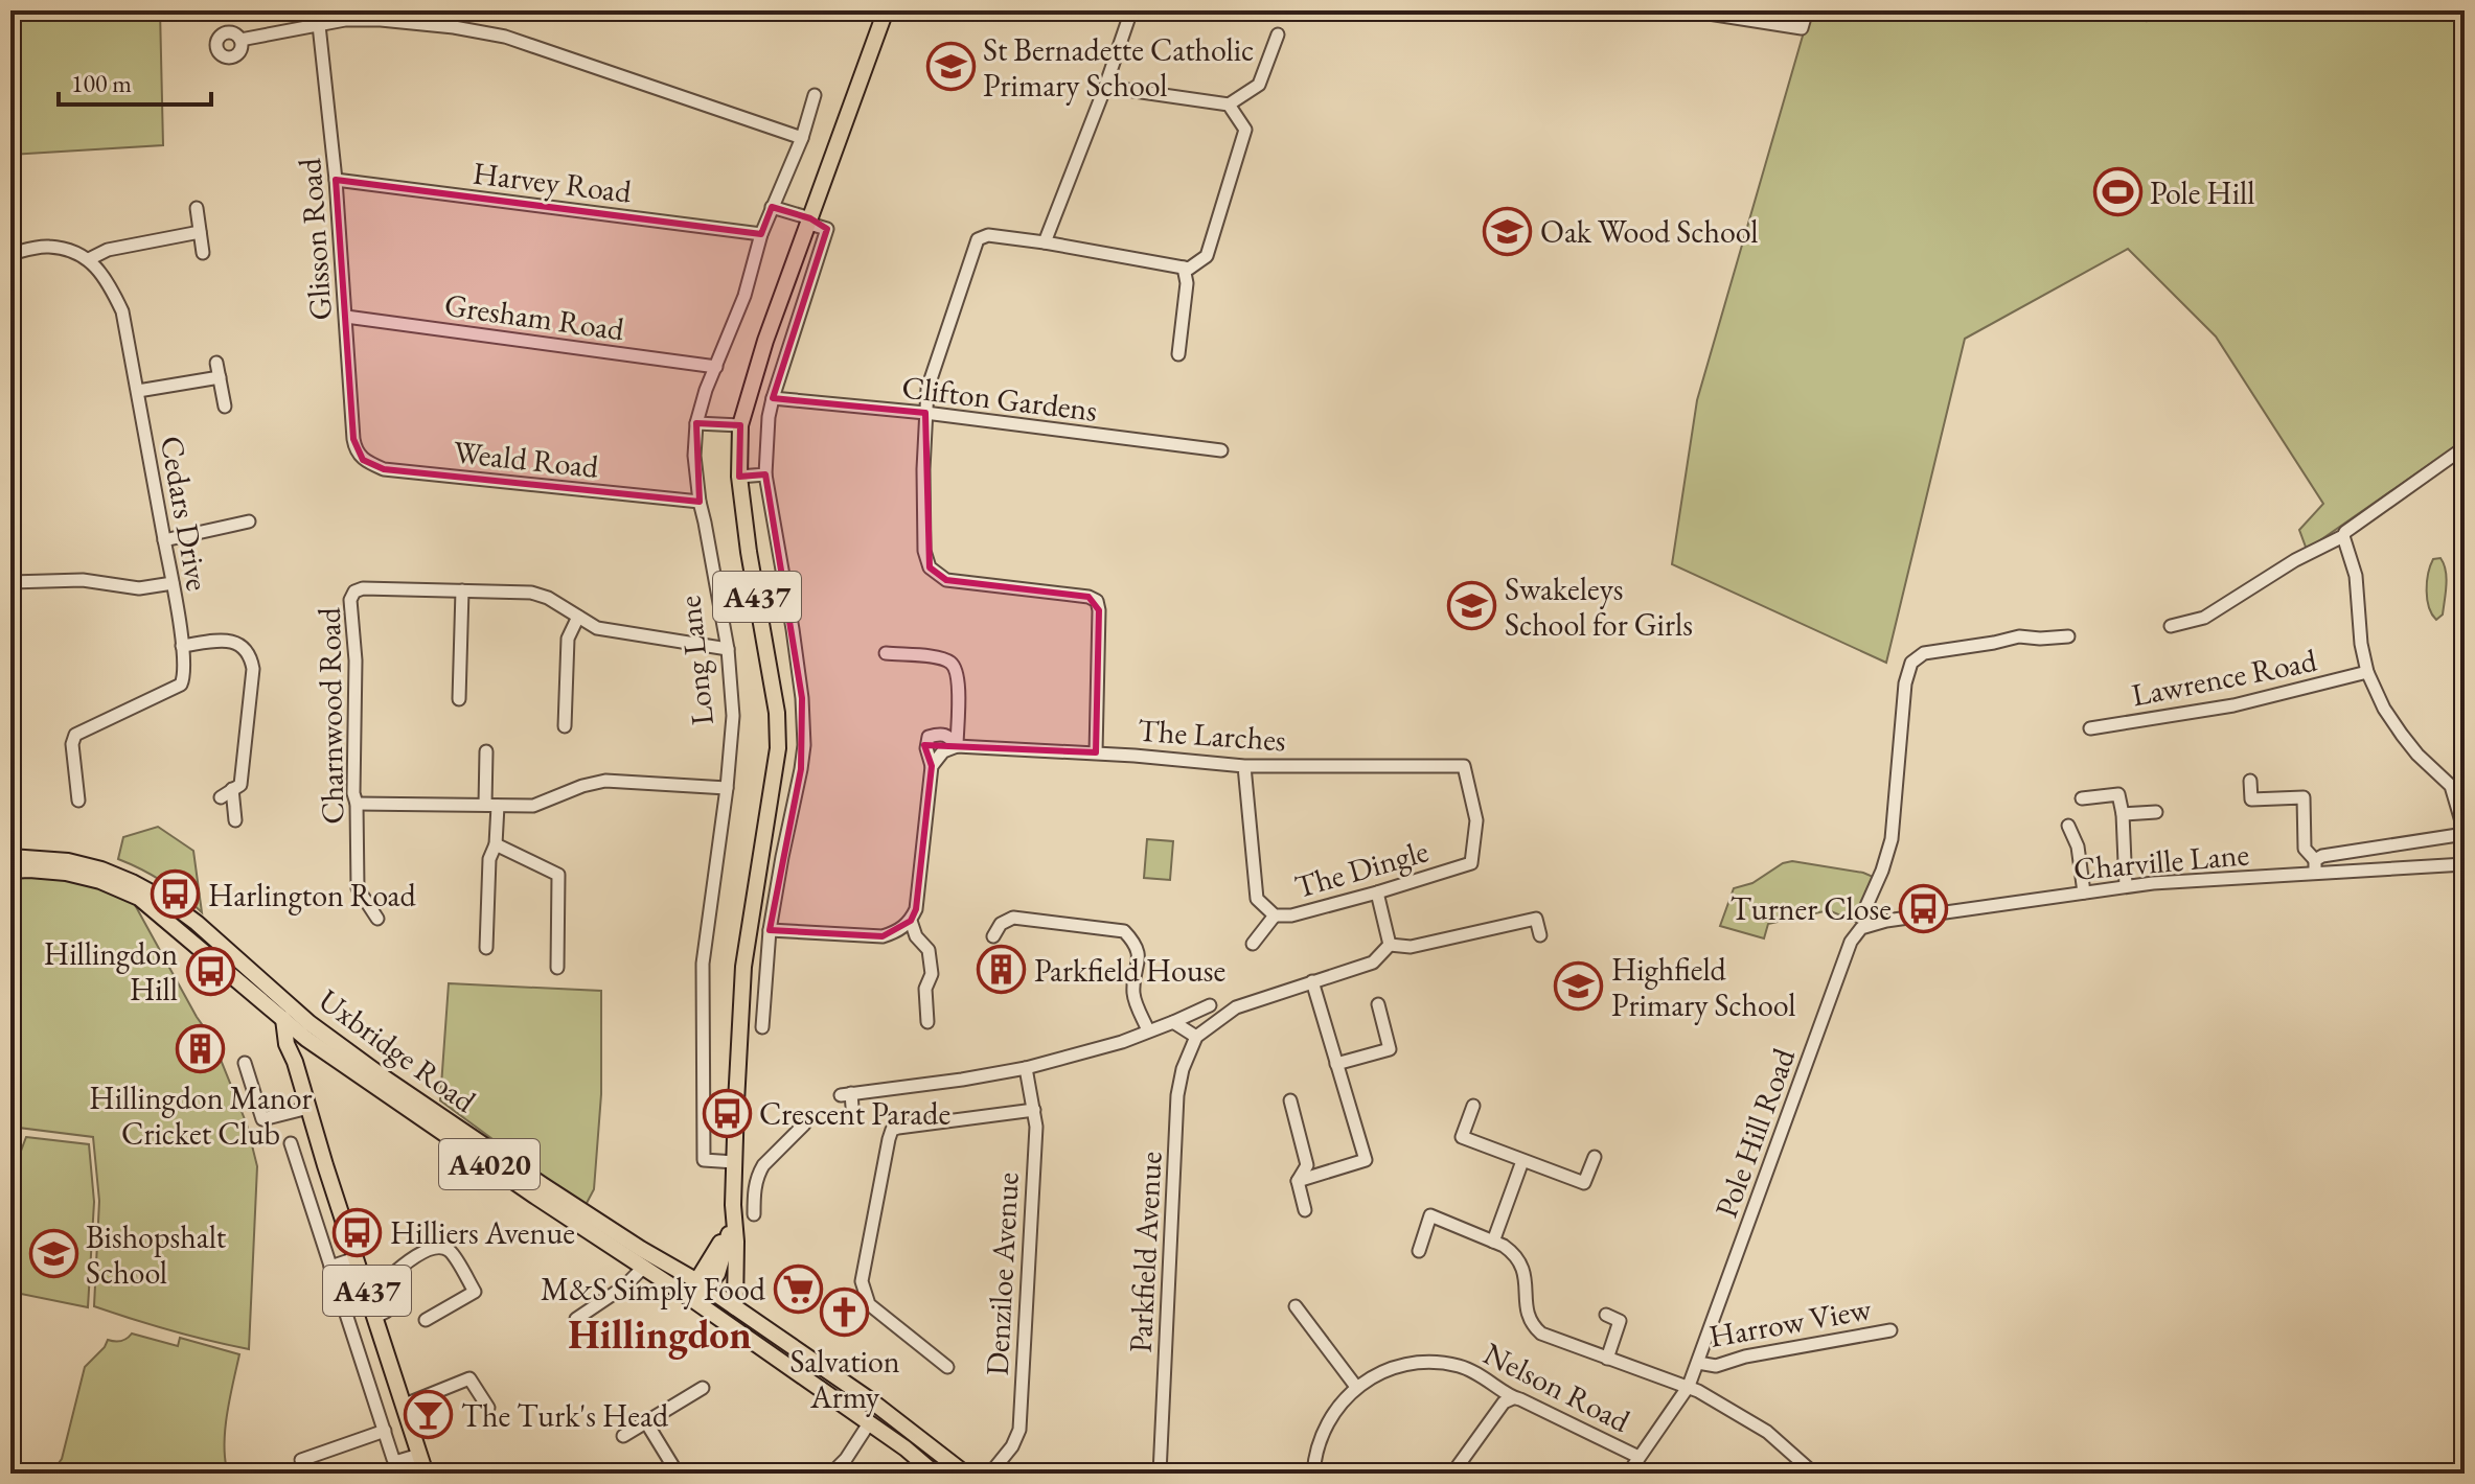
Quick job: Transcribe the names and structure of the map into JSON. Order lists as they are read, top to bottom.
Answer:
{
  "streets": {
    "main road": ["A437", "Uxbridge Road", "A4020"],
    "street": [
      "Harvey Road",
      "Glisson Road",
      "Gresham Road",
      "Clifton Gardens",
      "Weald Road",
      "Cedars Drive",
      "Long Lane",
      "Lawrence Road",
      "Charnwood Road",
      "The Larches",
      "Charville Lane",
      "The Dingle",
      "Pole Hill Road",
      "Parkfield Avenue",
      "Denziloe Avenue",
      "Harrow View",
      "Nelson Road"
    ]
  },
  "crossings": [
    ["Harvey Road", "Glisson Road"],
    ["Harvey Road", "Long Lane"],
    ["Glisson Road", "Gresham Road"],
    ["Glisson Road", "Weald Road"],
    ["Gresham Road", "Long Lane"],
    ["Weald Road", "Long Lane"],
    ["A437", "Long Lane"],
    ["A437", "Uxbridge Road"],
    ["Long Lane", "Charnwood Road"],
    ["The Larches", "The Dingle"],
    ["Charville Lane", "Pole Hill Road"],
    ["Pole Hill Road", "Harrow View"],
    ["Pole Hill Road", "Nelson Road"]
  ],
  "districts": ["Hillingdon"],
  "places": {
    "school or university": [
      "St Bernadette Catholic Primary School",
      "Oak Wood School",
      "Swakeleys School for Girls",
      "Highfield Primary School",
      "Bishopshalt School"
    ],
    "sports": ["Pole Hill"],
    "bus stop": [
      "Harlington Road",
      "Turner Close",
      "Hillingdon Hill",
      "Crescent Parade",
      "Hilliers Avenue"
    ],
    "building": ["Parkfield House", "Hillingdon Manor Cricket Club"],
    "supermarket": ["M&S Simply Food"],
    "church": ["Salvation Army"],
    "bar": ["The Turk's Head"]
  },
  "scale_bar": "100 m"
}
